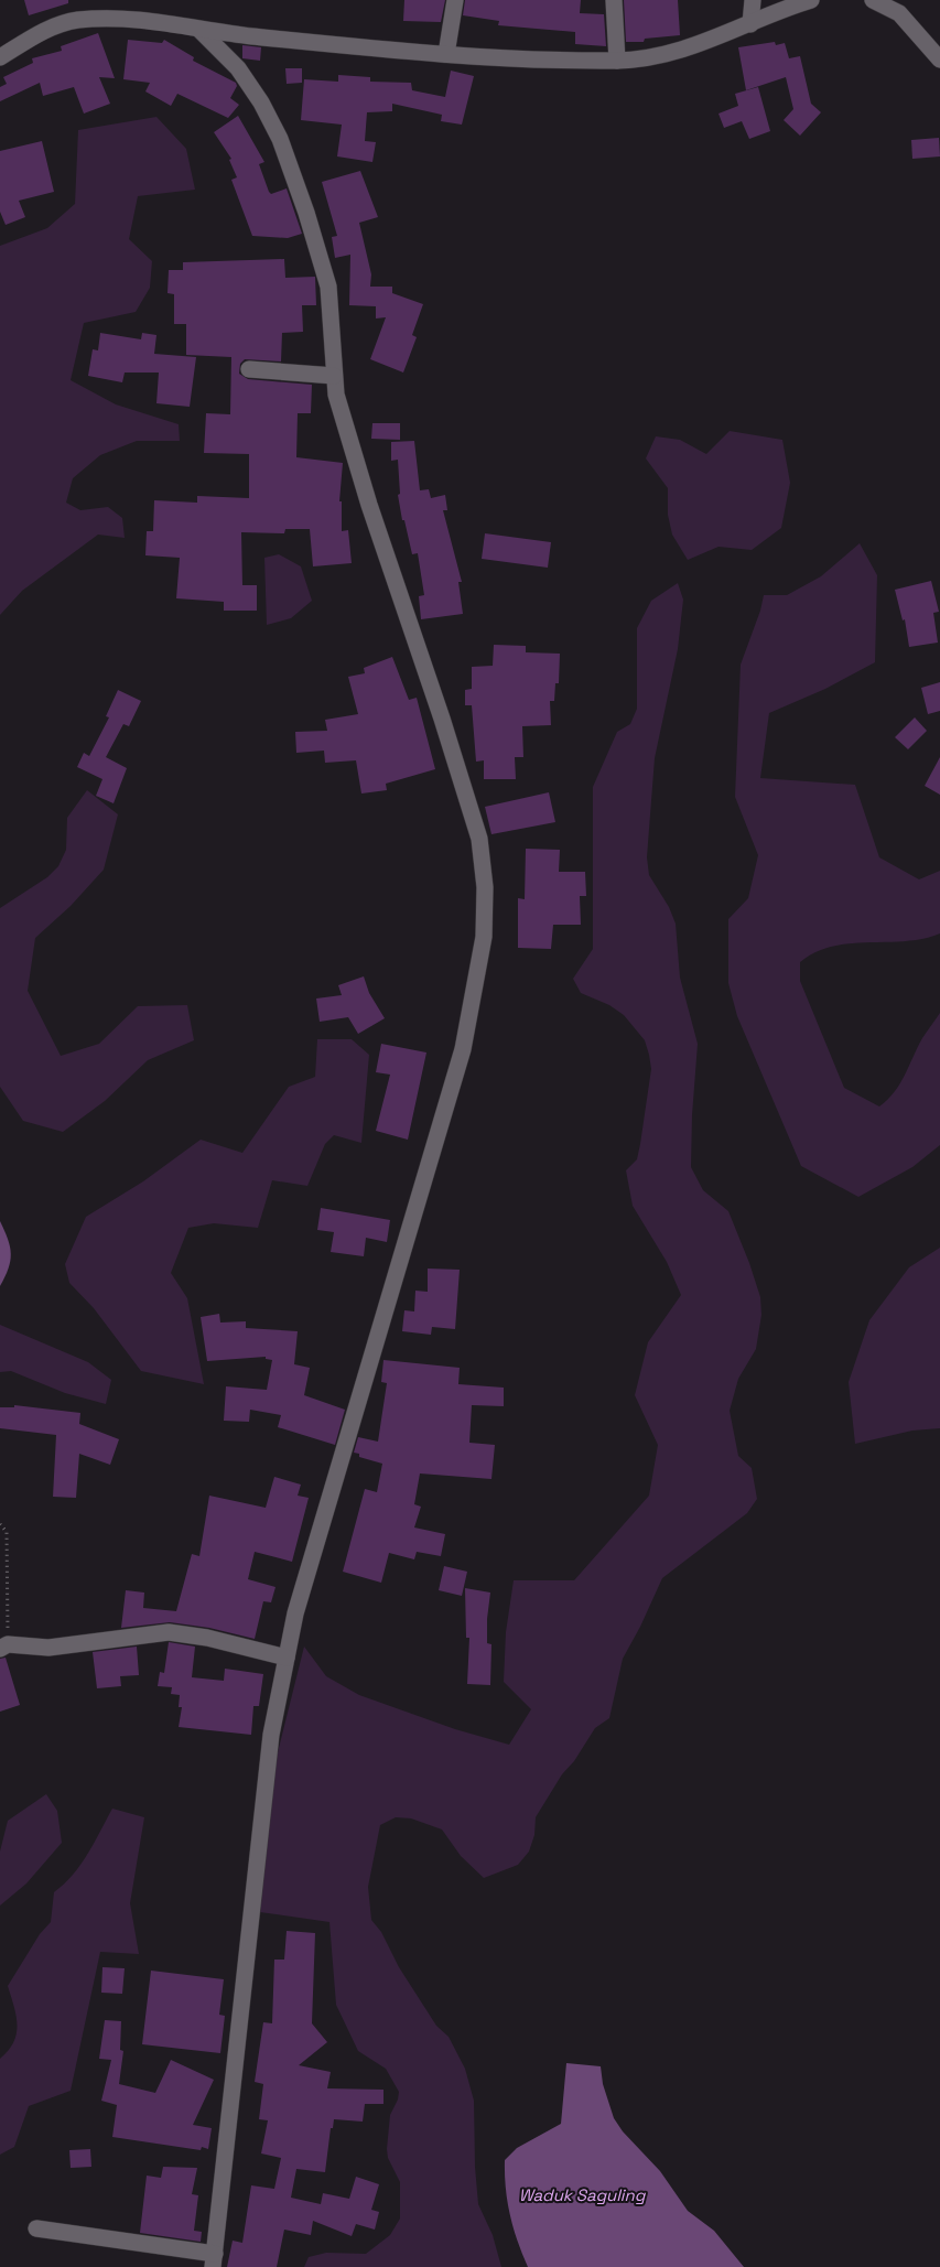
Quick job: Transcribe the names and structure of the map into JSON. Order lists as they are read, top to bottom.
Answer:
{
  "water": ["Waduk Saguling"]
}
